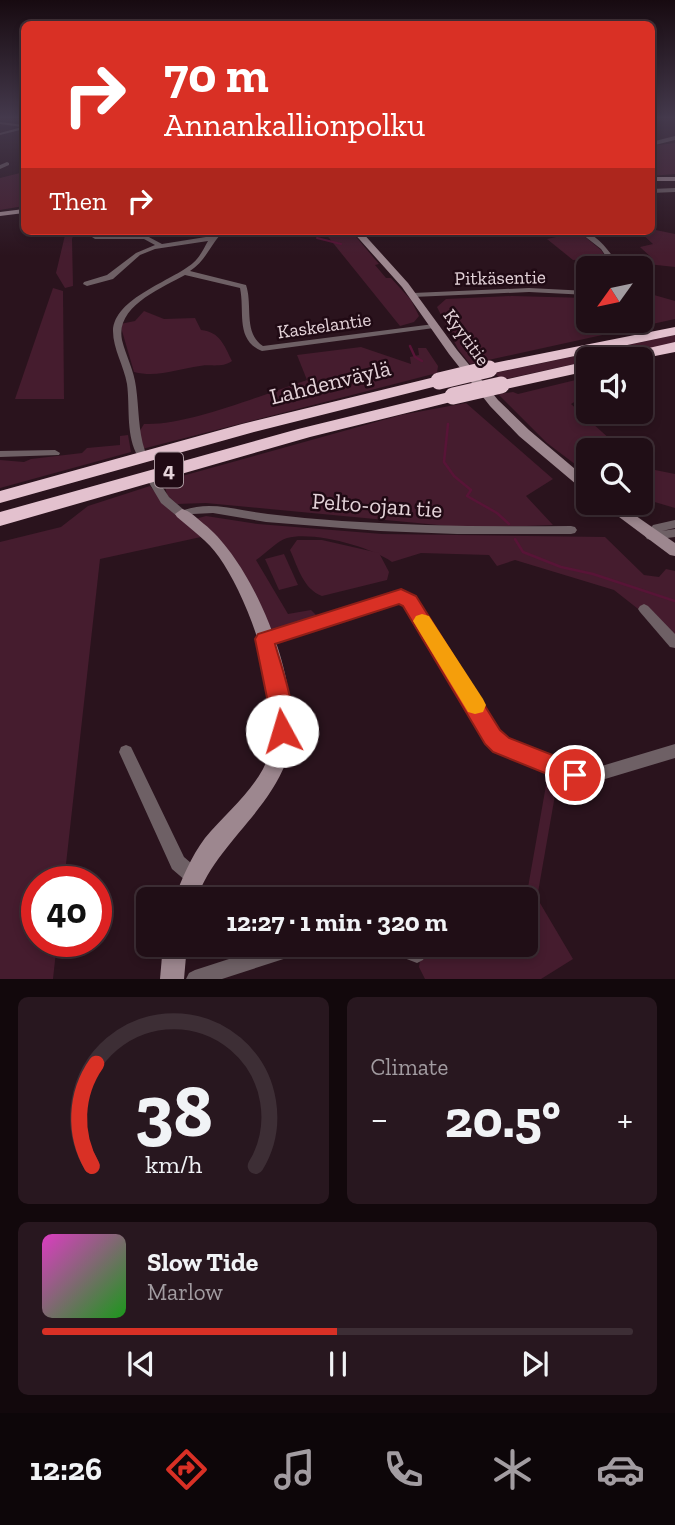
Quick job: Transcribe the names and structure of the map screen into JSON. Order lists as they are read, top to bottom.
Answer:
{
  "streets": {
    "highway": ["Lahdenväylä", "4"],
    "main road": ["Kyytitie"],
    "street": ["Pitkäsentie", "Kaskelantie", "Pelto-ojan tie"]
  },
  "crossings": [
    ["Pitkäsentie", "Kyytitie"],
    ["Kaskelantie", "Kyytitie"]
  ],
  "north": "bottom left",
  "page": {
    "turn": ["70 m", "Annankallionpolku"],
    "then": "Then",
    "limit": "40",
    "trip": "12:27 · 1 min · 320 m",
    "tile": "Climate",
    "heat": ["−", "20.5°", "+"],
    "song": ["Slow Tide", "Marlow"],
    "tabs": "12:26",
    "gauge": ["38", "km/h"]
  }
}
